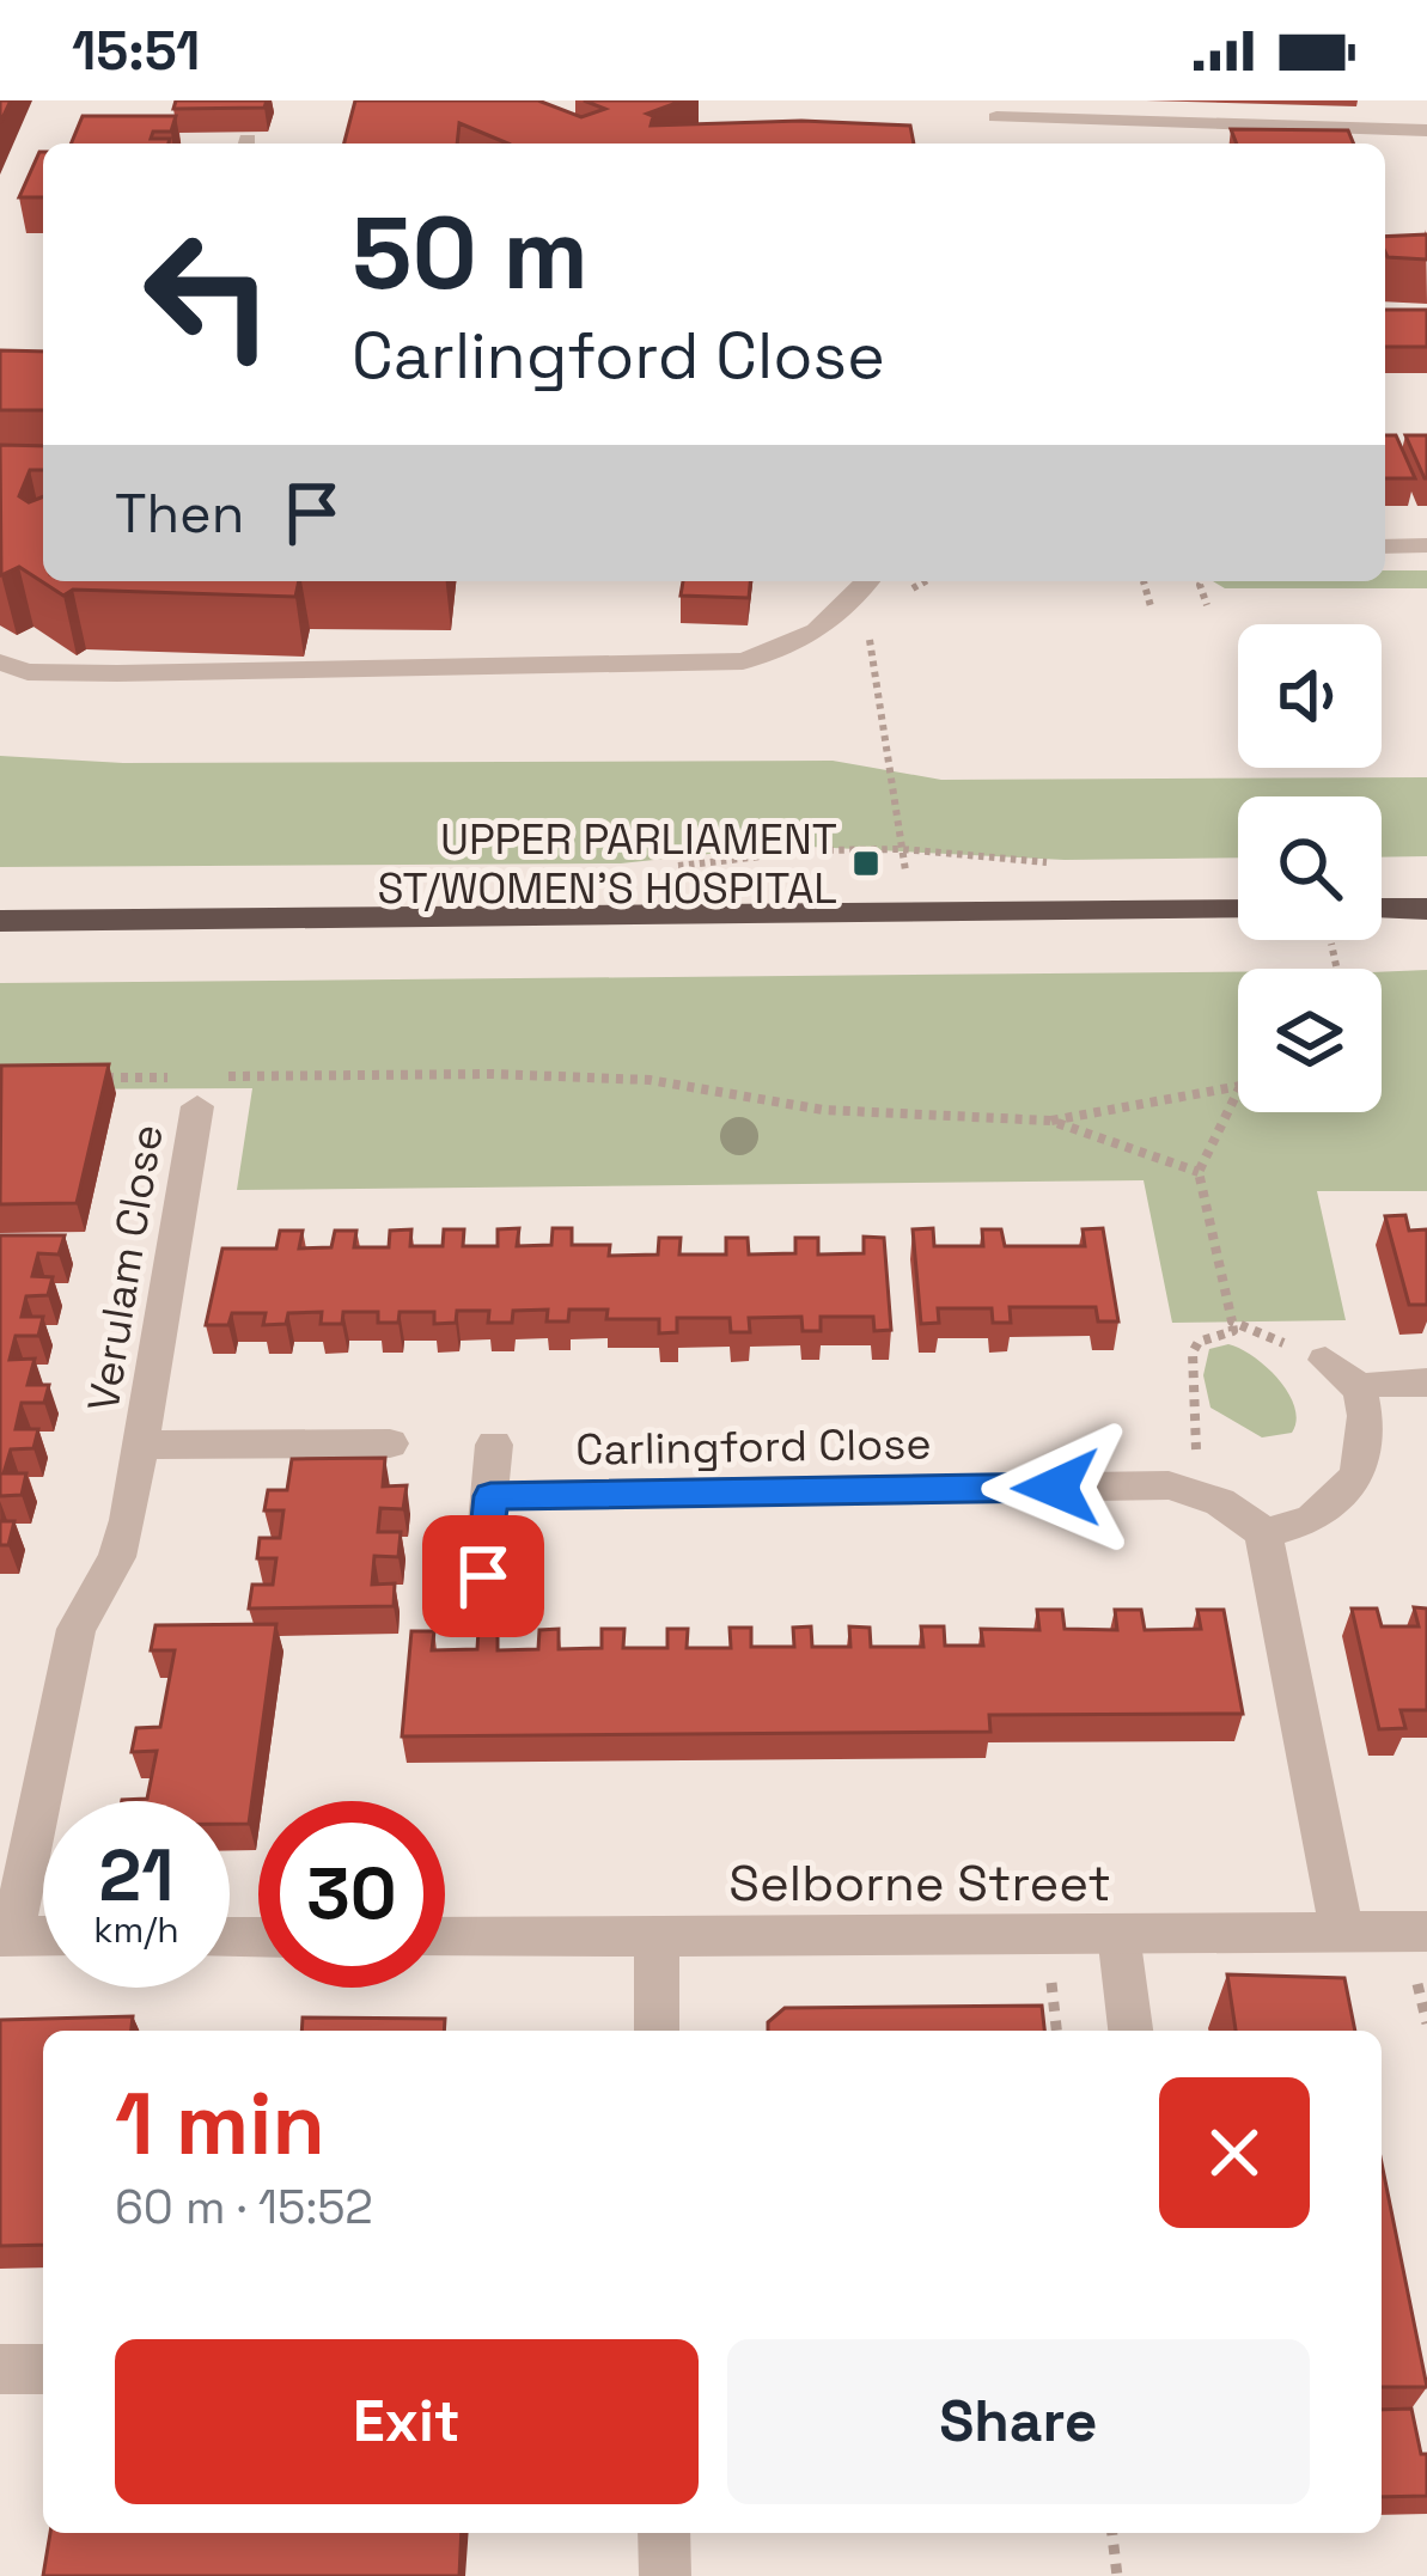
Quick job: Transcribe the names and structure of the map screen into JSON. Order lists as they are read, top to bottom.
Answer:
{
  "streets": {
    "street": ["Verulam Close", "Carlingford Close", "Selborne Street"]
  },
  "places": {
    "transit": ["UPPER PARLIAMENT ST/WOMEN'S HOSPITAL"]
  },
  "page": {
    "status": "15:51",
    "turn": ["50 m", "Carlingford Close"],
    "then": "Then",
    "speed": "21 km/h",
    "limit": "30",
    "heading": ["1 min", "60 m · 15:52"],
    "buttons": ["Exit", "Share"]
  }
}
